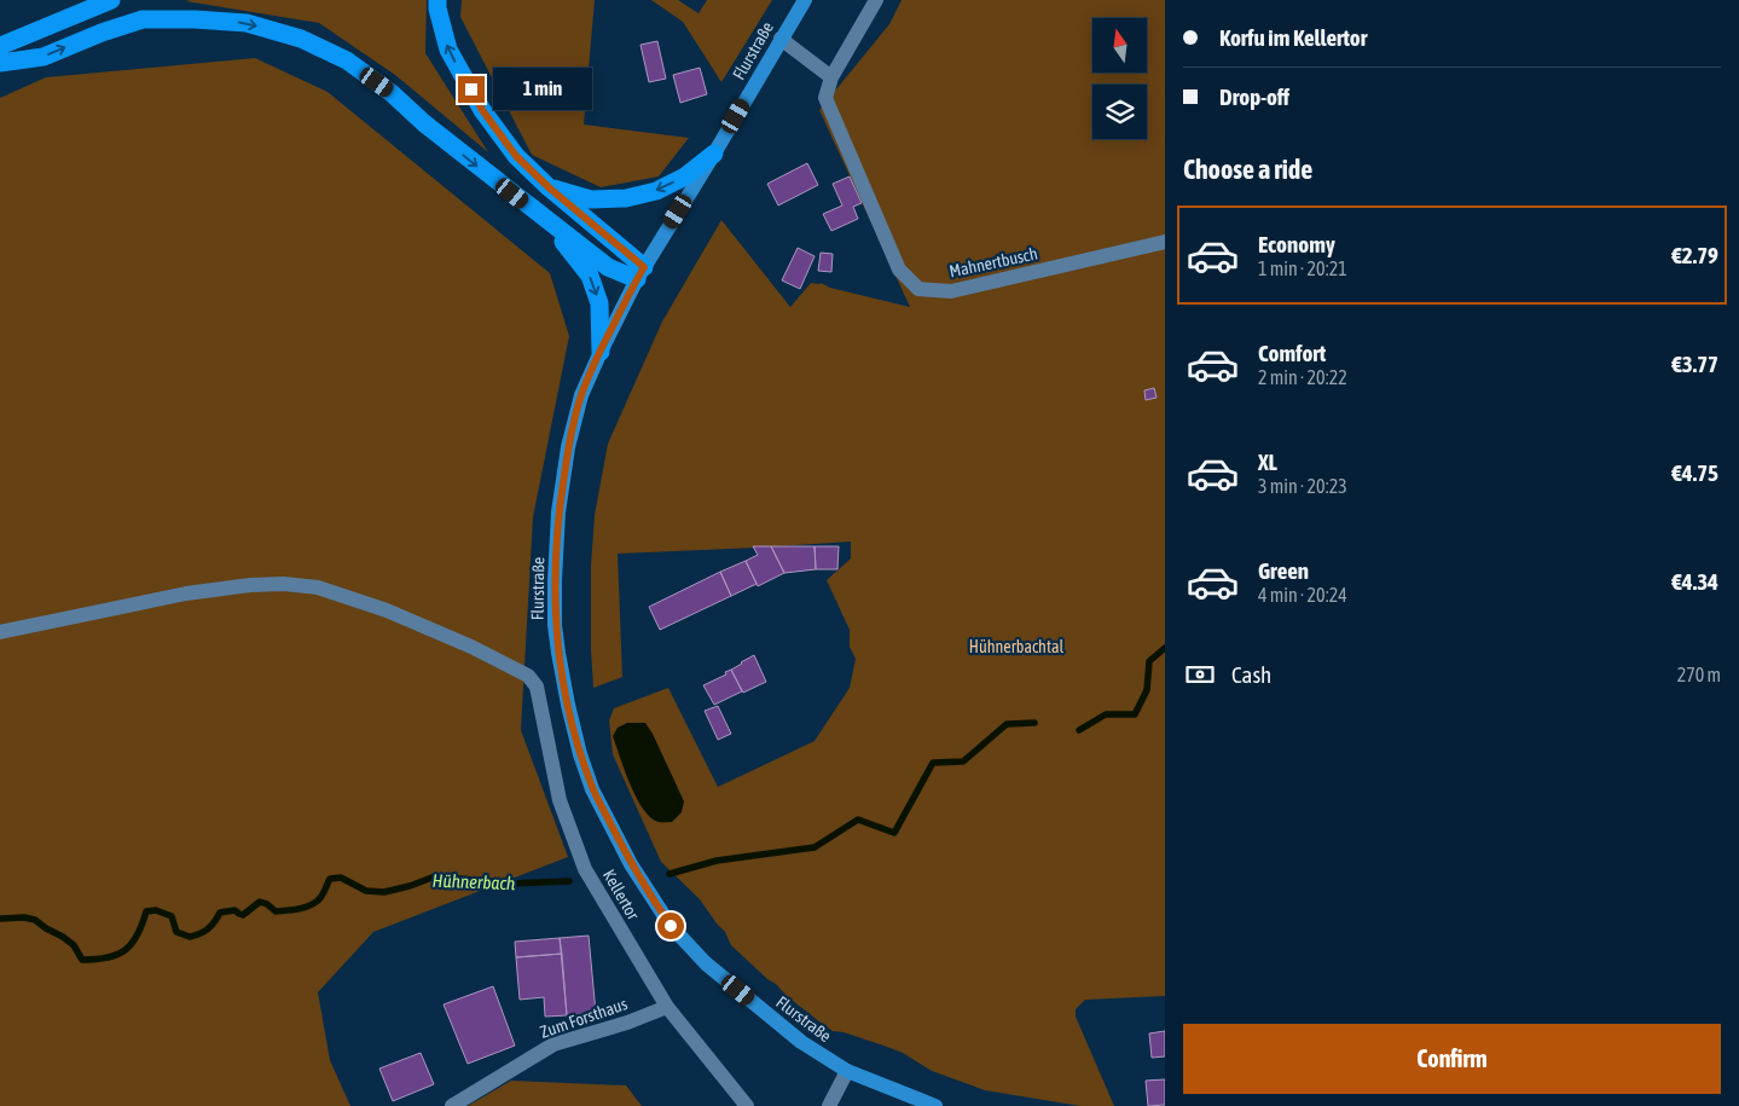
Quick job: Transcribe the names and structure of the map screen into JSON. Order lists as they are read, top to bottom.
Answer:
{
  "streets": {
    "main road": ["Flurstraße"],
    "street": ["Mahnertbusch", "Kellertor", "Zum Forsthaus"]
  },
  "crossings": [
    ["Kellertor", "Zum Forsthaus"]
  ],
  "water": ["Hühnerbach"],
  "parks": ["Hühnerbachtal"],
  "north": "top",
  "page": {
    "banner": ["Korfu im Kellertor", "Drop-off"],
    "bubble": "1 min",
    "heading": "Choose a ride",
    "list": [
      {
        "name": "Economy",
        "note": "1 min · 20:21",
        "value": "€2.79"
      },
      {
        "name": "Comfort",
        "note": "2 min · 20:22",
        "value": "€3.77"
      },
      {
        "name": "XL",
        "note": "3 min · 20:23",
        "value": "€4.75"
      },
      {
        "name": "Green",
        "note": "4 min · 20:24",
        "value": "€4.34"
      }
    ],
    "pay": ["Cash", "270 m"],
    "buttons": "Confirm"
  }
}
